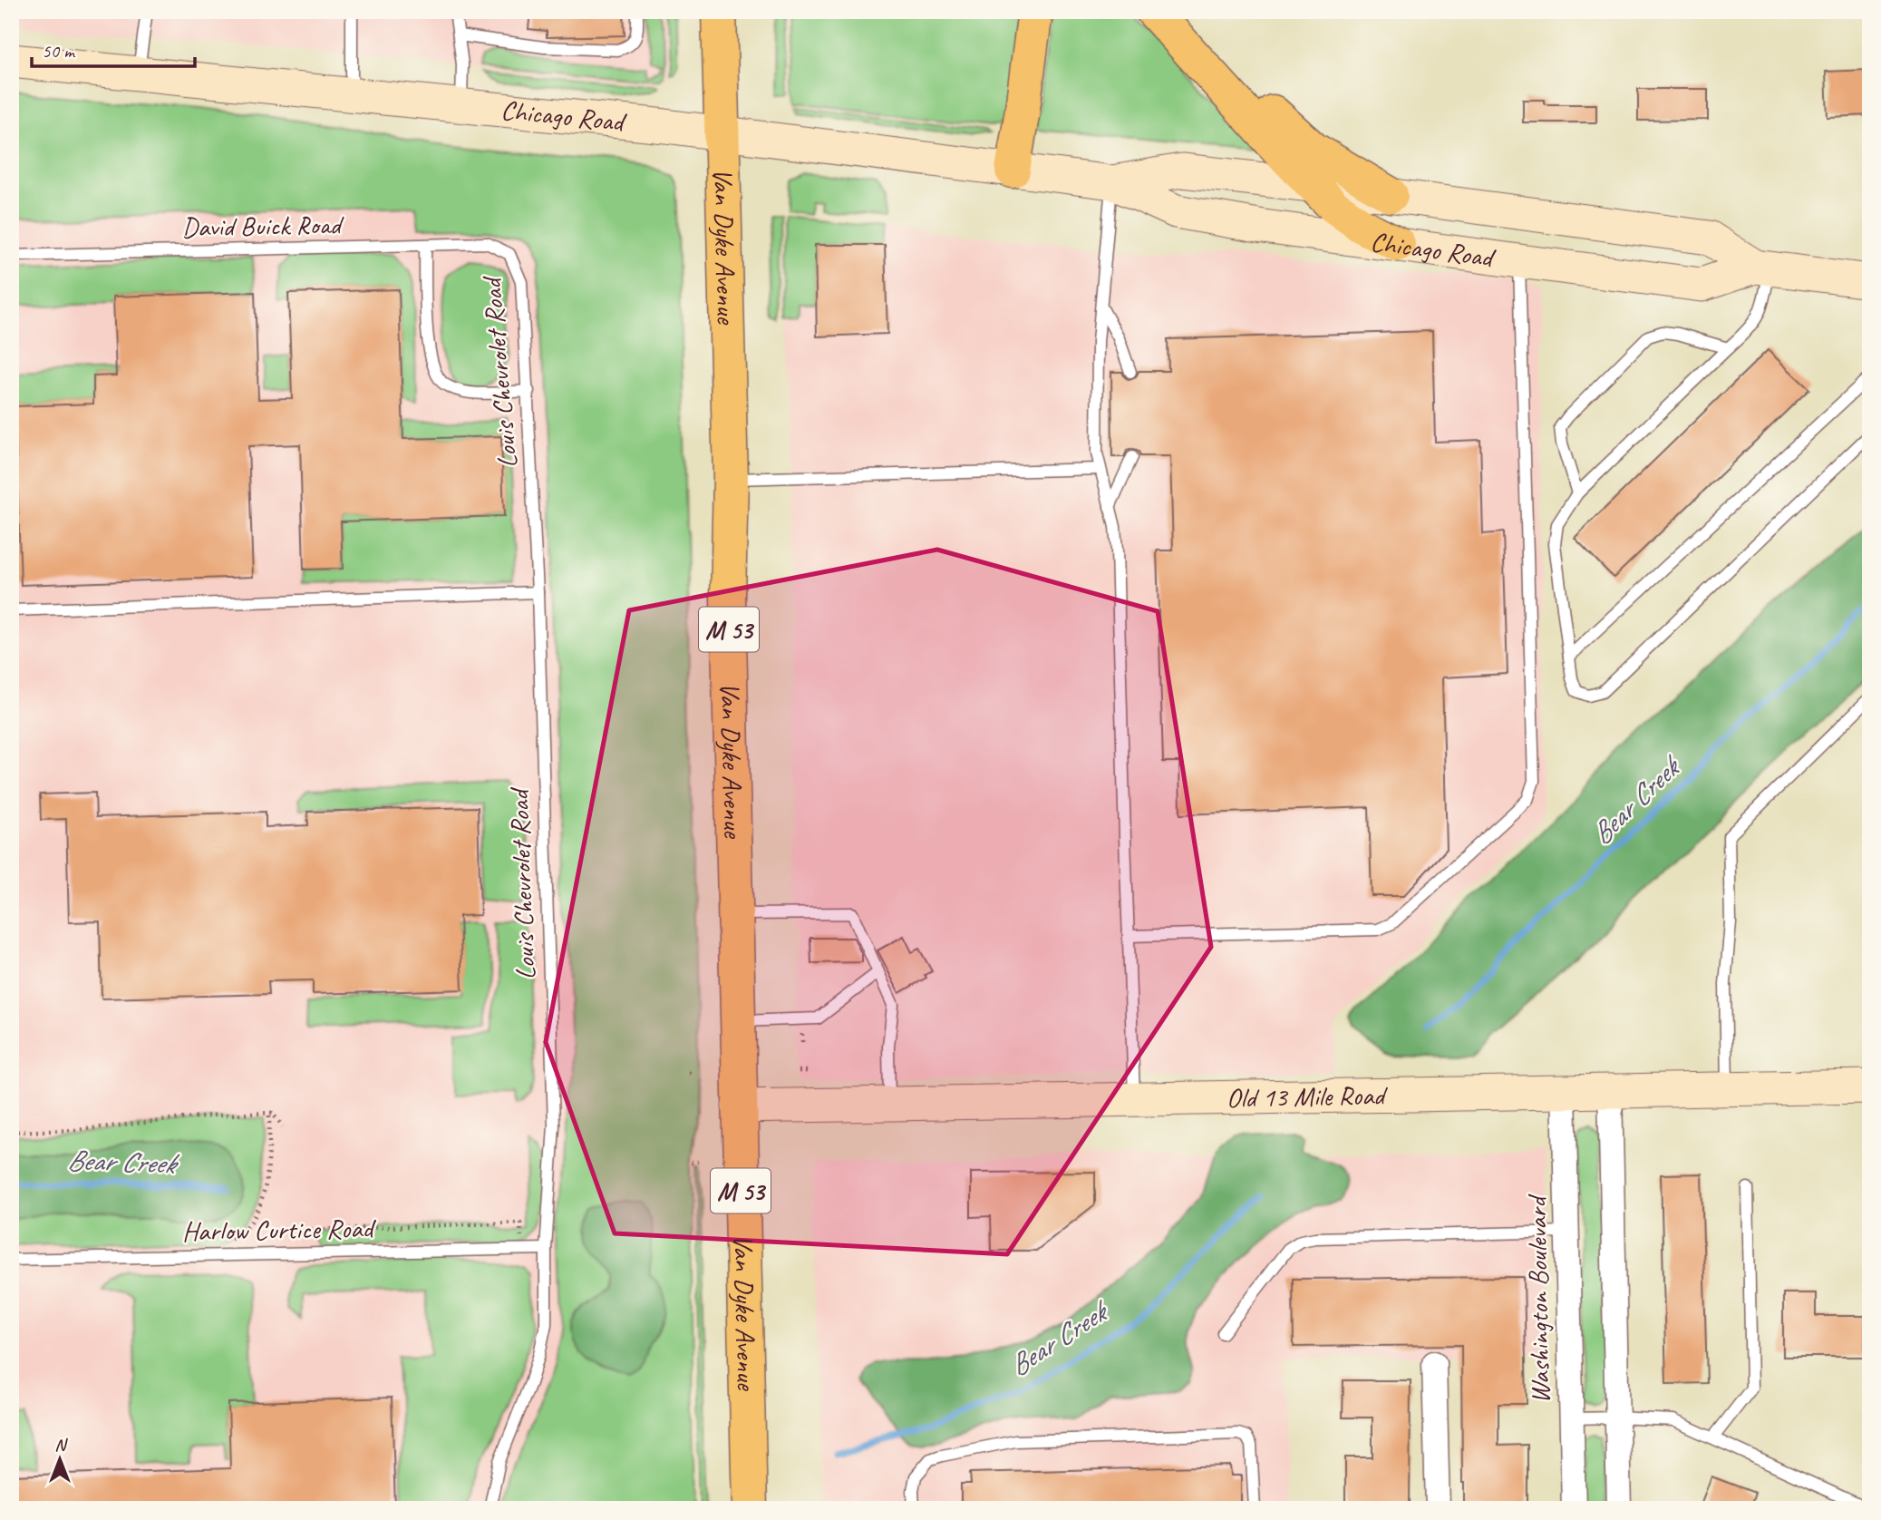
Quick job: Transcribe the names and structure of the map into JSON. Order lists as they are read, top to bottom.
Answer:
{
  "streets": {
    "main road": [
      "Chicago Road",
      "Van Dyke Avenue",
      "M 53",
      "Old 13 Mile Road"
    ],
    "street": ["Washington Boulevard"],
    "lane": ["David Buick Road", "Louis Chevrolet Road", "Harlow Curtice Road"]
  },
  "crossings": [
    ["Chicago Road", "Van Dyke Avenue"],
    ["David Buick Road", "Louis Chevrolet Road"],
    ["Van Dyke Avenue", "Old 13 Mile Road"],
    ["Louis Chevrolet Road", "Harlow Curtice Road"],
    ["Old 13 Mile Road", "Washington Boulevard"]
  ],
  "water": ["Bear Creek"],
  "scale_bar": "50 m",
  "north": "top"
}
